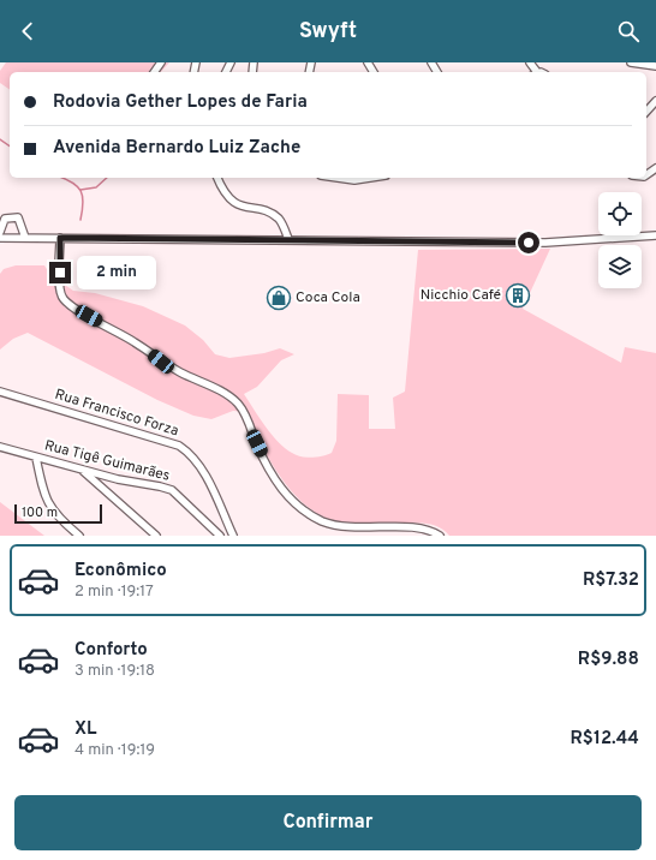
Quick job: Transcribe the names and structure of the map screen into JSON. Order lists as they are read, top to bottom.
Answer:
{
  "streets": {
    "street": ["Rua Francisco Forza", "Rua Tigê Guimarães"]
  },
  "places": {
    "building": ["Nicchio Café"],
    "shop": ["Coca Cola"]
  },
  "scale_bar": "100 m",
  "page": {
    "header": "Swyft",
    "banner": ["Rodovia Gether Lopes de Faria", "Avenida Bernardo Luiz Zache"],
    "bubble": "2 min",
    "scale": "100 m",
    "list": [
      {
        "name": "Econômico",
        "note": "2 min · 19:17",
        "value": "R$7.32"
      },
      {
        "name": "Conforto",
        "note": "3 min · 19:18",
        "value": "R$9.88"
      },
      {
        "name": "XL",
        "note": "4 min · 19:19",
        "value": "R$12.44"
      }
    ],
    "buttons": "Confirmar"
  }
}
